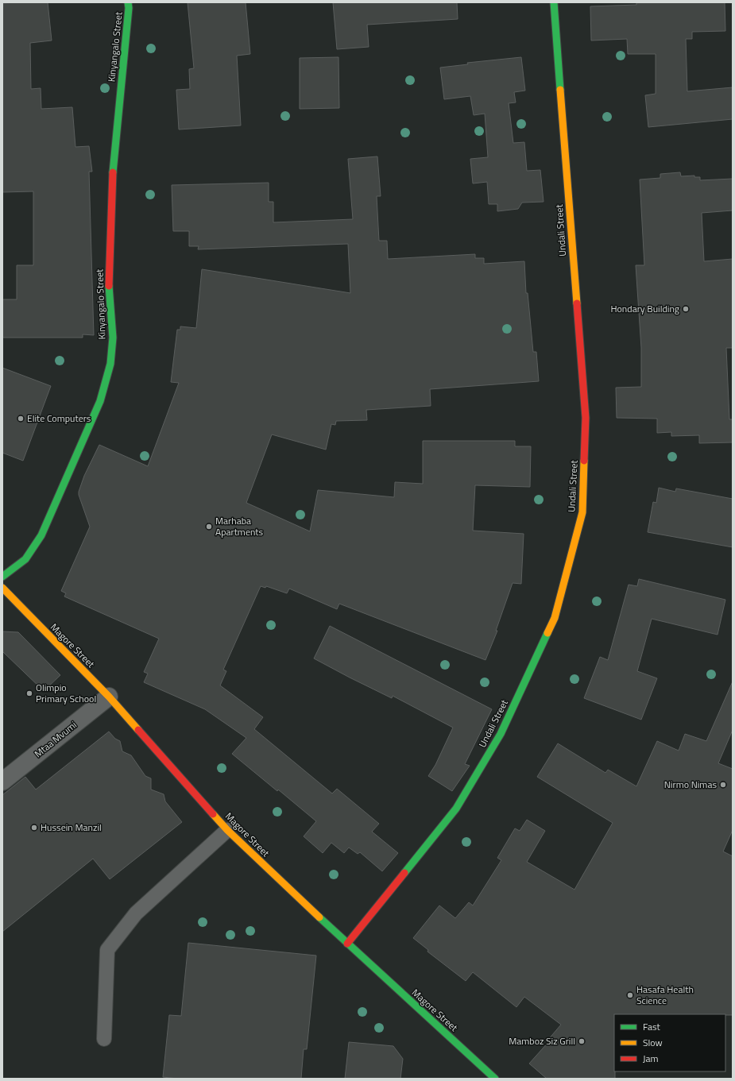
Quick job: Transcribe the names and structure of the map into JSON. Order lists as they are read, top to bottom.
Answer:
{
  "streets": {
    "street": [
      "Kinyangalo Street",
      "Undali Street",
      "Magore Street",
      "Mtaa Mvumi"
    ]
  },
  "crossings": [
    ["Undali Street", "Magore Street"],
    ["Magore Street", "Mtaa Mvumi"]
  ],
  "places": [
    "Hondary Building",
    "Elite Computers",
    "Marhaba Apartments",
    "Olimpio Primary School",
    "Nirmo Nimas",
    "Hussein Manzil",
    "Hasafa Health Science",
    "Mamboz Siz Grill"
  ],
  "legend": ["Fast", "Slow", "Jam"]
}
